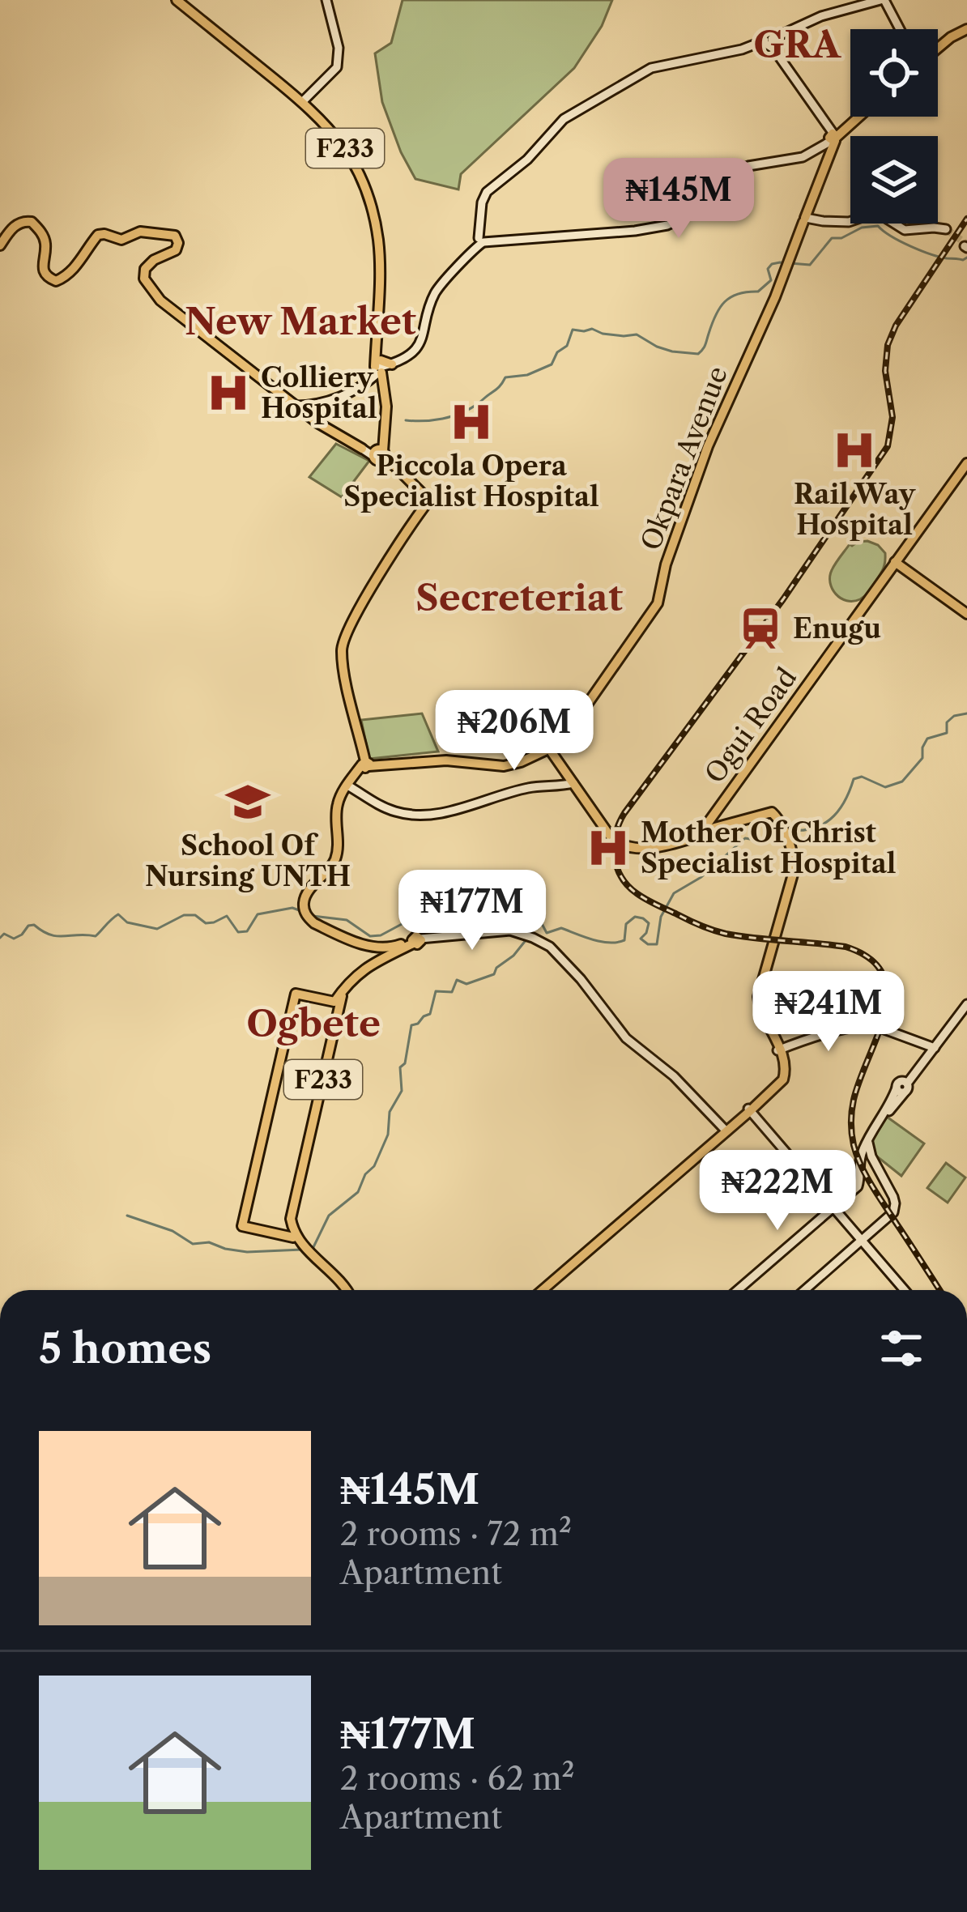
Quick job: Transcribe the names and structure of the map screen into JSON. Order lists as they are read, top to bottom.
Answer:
{
  "streets": {
    "main road": ["F233", "Okpara Avenue", "Ogui Road"]
  },
  "districts": [
    "GRA",
    "New Market",
    "Secreteriat",
    "Ogbete"
  ],
  "places": {
    "hospital": [
      "Colliery Hospital",
      "Piccola Opera Specialist Hospital",
      "Rail Way Hospital",
      "Mother Of Christ Specialist Hospital"
    ],
    "station": ["Enugu"],
    "school or university": ["School Of Nursing UNTH"]
  },
  "page": {
    "price": [
      "₦145M",
      "₦206M",
      "₦177M",
      "₦241M",
      "₦222M"
    ],
    "heading": "5 homes",
    "list": [
      {
        "name": "₦145M",
        "note": "2 rooms · 72 m² · Apartment"
      },
      {
        "name": "₦177M",
        "note": "2 rooms · 62 m² · Apartment"
      }
    ]
  }
}
